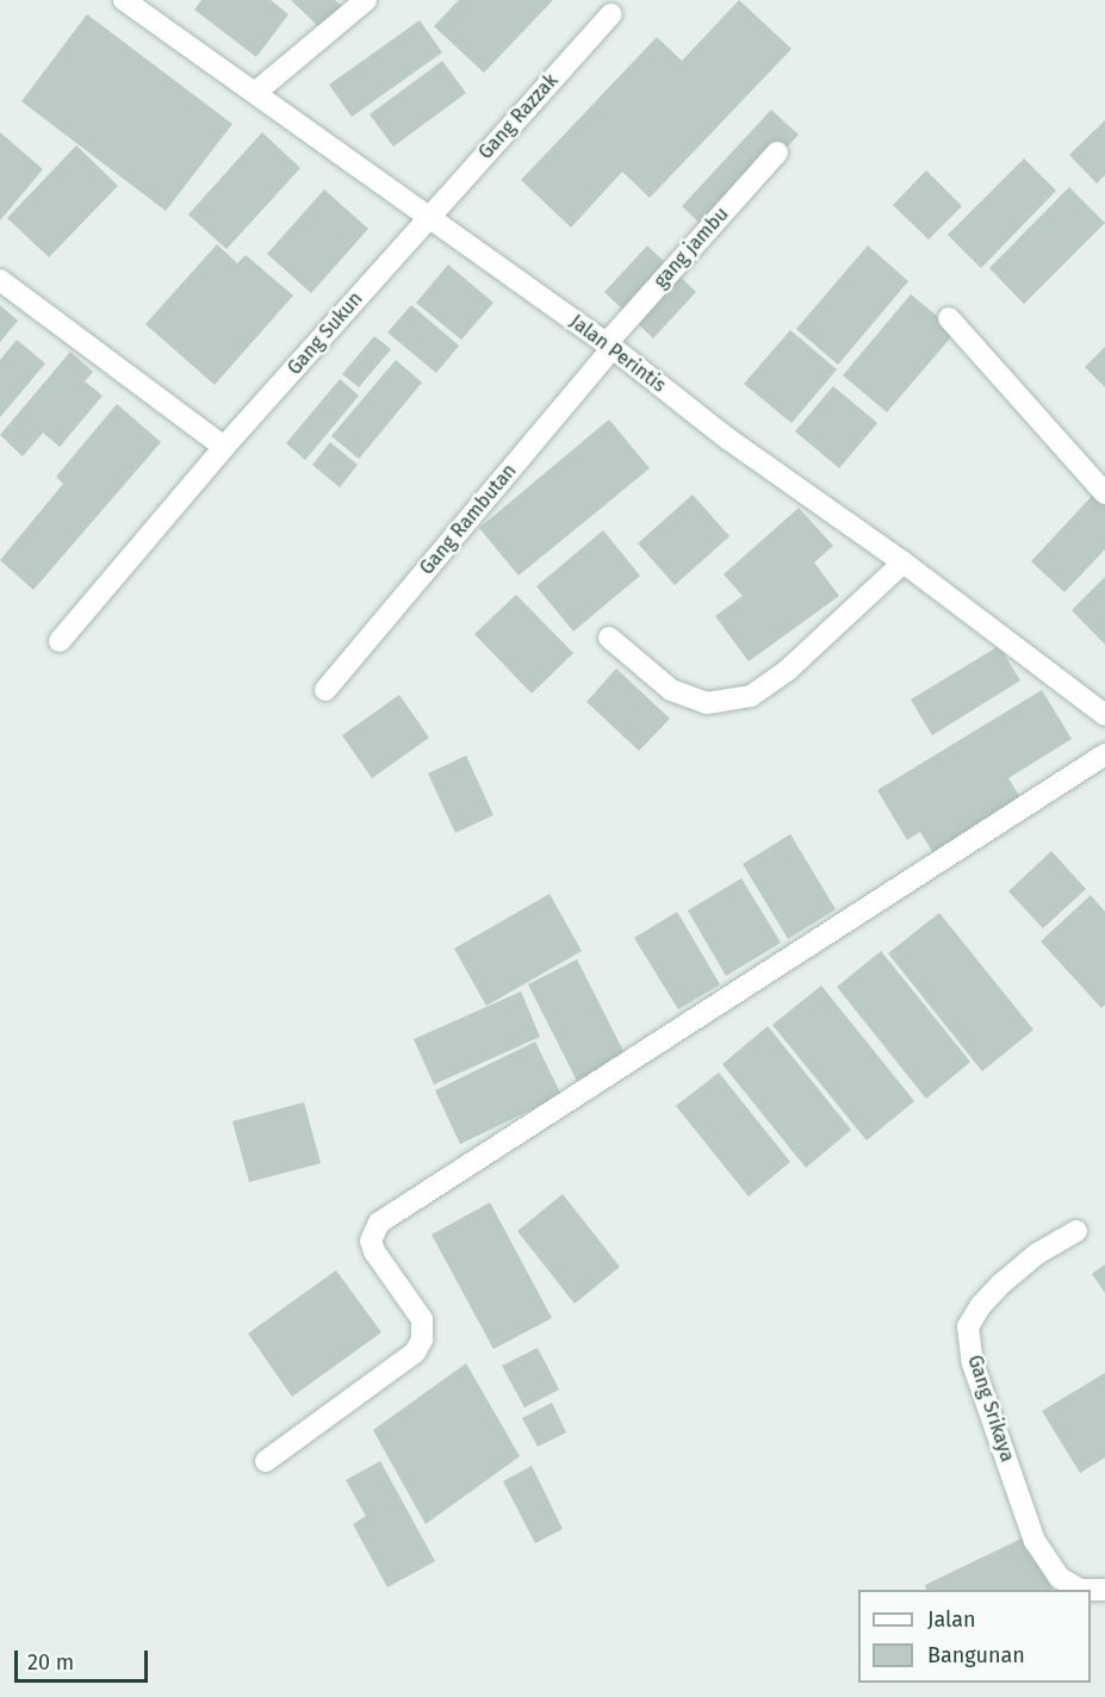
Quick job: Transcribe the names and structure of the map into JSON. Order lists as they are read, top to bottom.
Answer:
{
  "streets": {
    "street": [
      "Gang Razzak",
      "gang jambu",
      "Gang Sukun",
      "Jalan Perintis",
      "Gang Rambutan",
      "Gang Srikaya"
    ]
  },
  "crossings": [
    ["Gang Razzak", "Gang Sukun"],
    ["Gang Razzak", "Jalan Perintis"],
    ["gang jambu", "Jalan Perintis"],
    ["gang jambu", "Gang Rambutan"],
    ["Gang Sukun", "Jalan Perintis"],
    ["Jalan Perintis", "Gang Rambutan"]
  ],
  "legend": ["Jalan", "Bangunan"],
  "scale_bar": "20 m"
}
